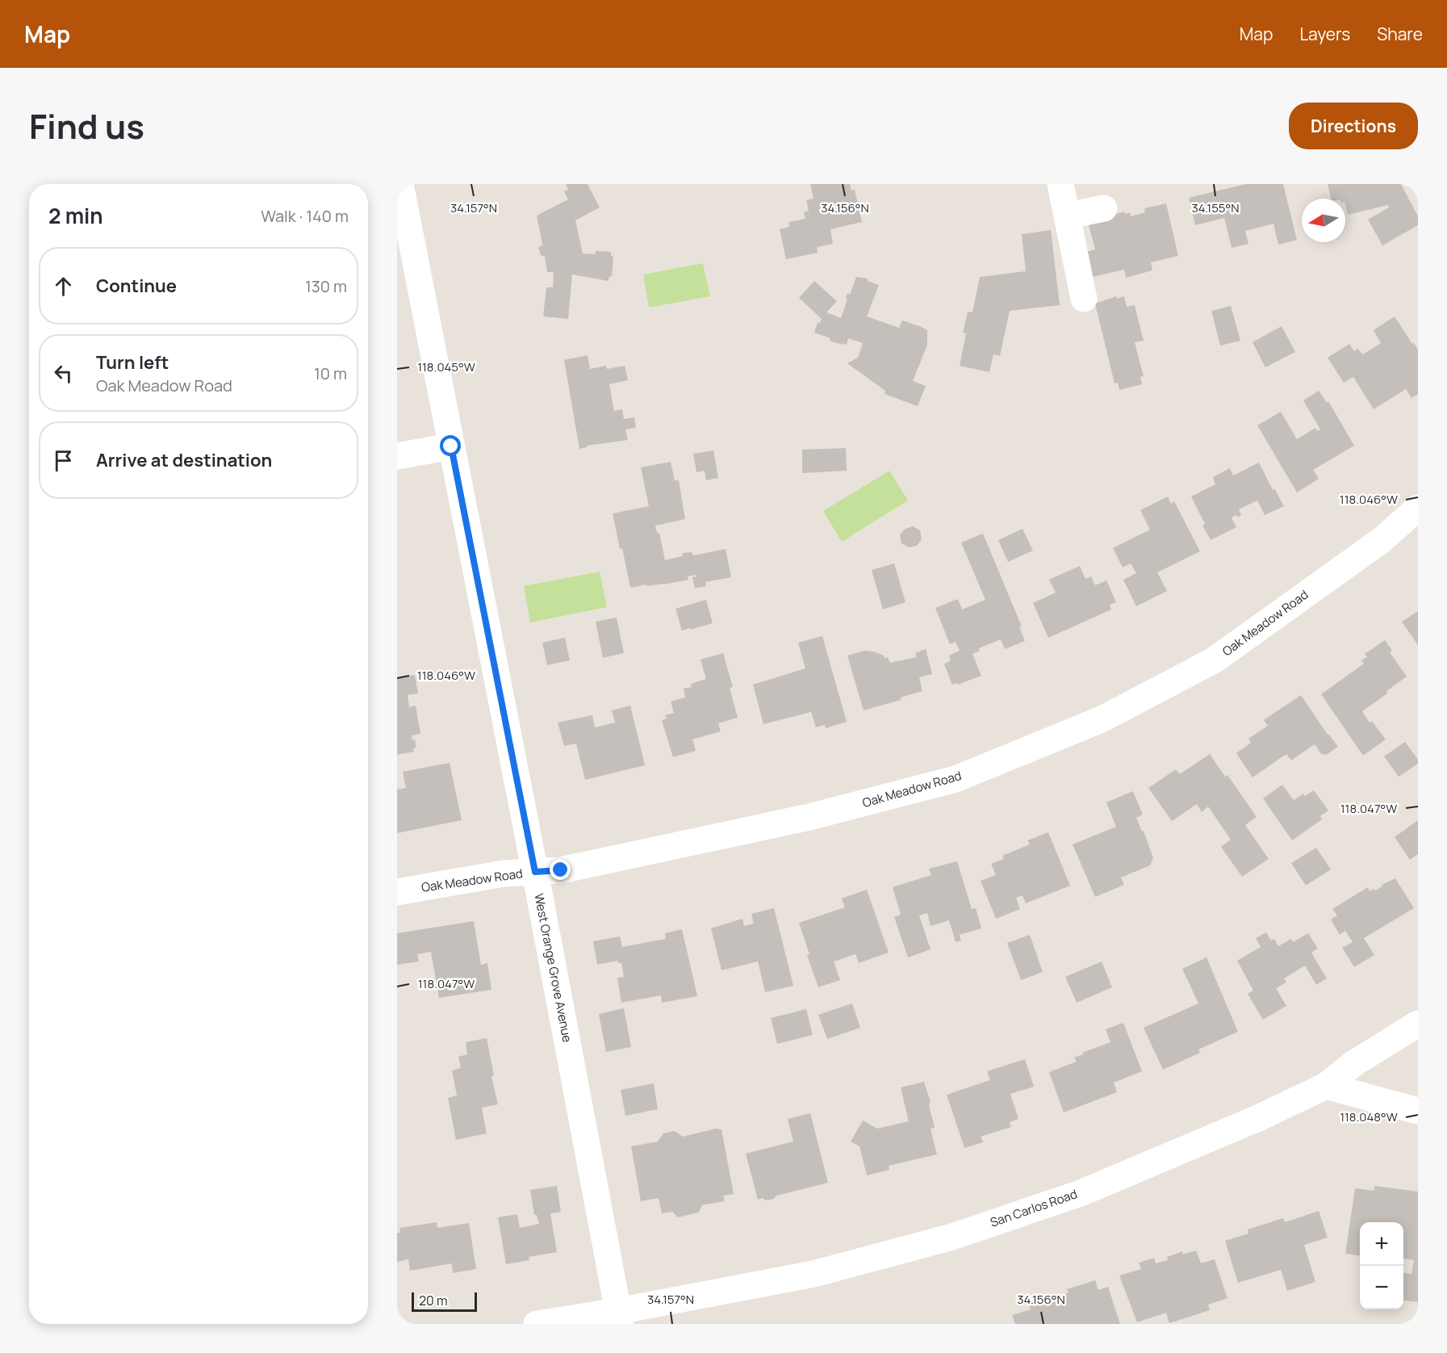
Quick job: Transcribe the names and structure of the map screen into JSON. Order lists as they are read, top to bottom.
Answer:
{
  "streets": {
    "street": ["Oak Meadow Road", "West Orange Grove Avenue", "San Carlos Road"]
  },
  "crossings": [
    ["Oak Meadow Road", "West Orange Grove Avenue"],
    ["West Orange Grove Avenue", "San Carlos Road"]
  ],
  "scale_bar": "20 m",
  "north": "left",
  "page": {
    "header": "Map",
    "nav": ["Map", "Layers", "Share"],
    "title": "Find us",
    "buttons": "Directions",
    "heading": ["2 min", "Walk · 140 m"],
    "list": [
      ["Continue", "130 m"],
      ["Turn left", "Oak Meadow Road", "10 m"],
      "Arrive at destination"
    ],
    "map_buttons": ["+", "−"],
    "scale": "20 m"
  },
  "coordinates": [
    "34.155°N",
    "34.157°N",
    "34.156°N",
    "118.045°W",
    "118.046°W",
    "118.047°W",
    "118.048°W"
  ]
}
